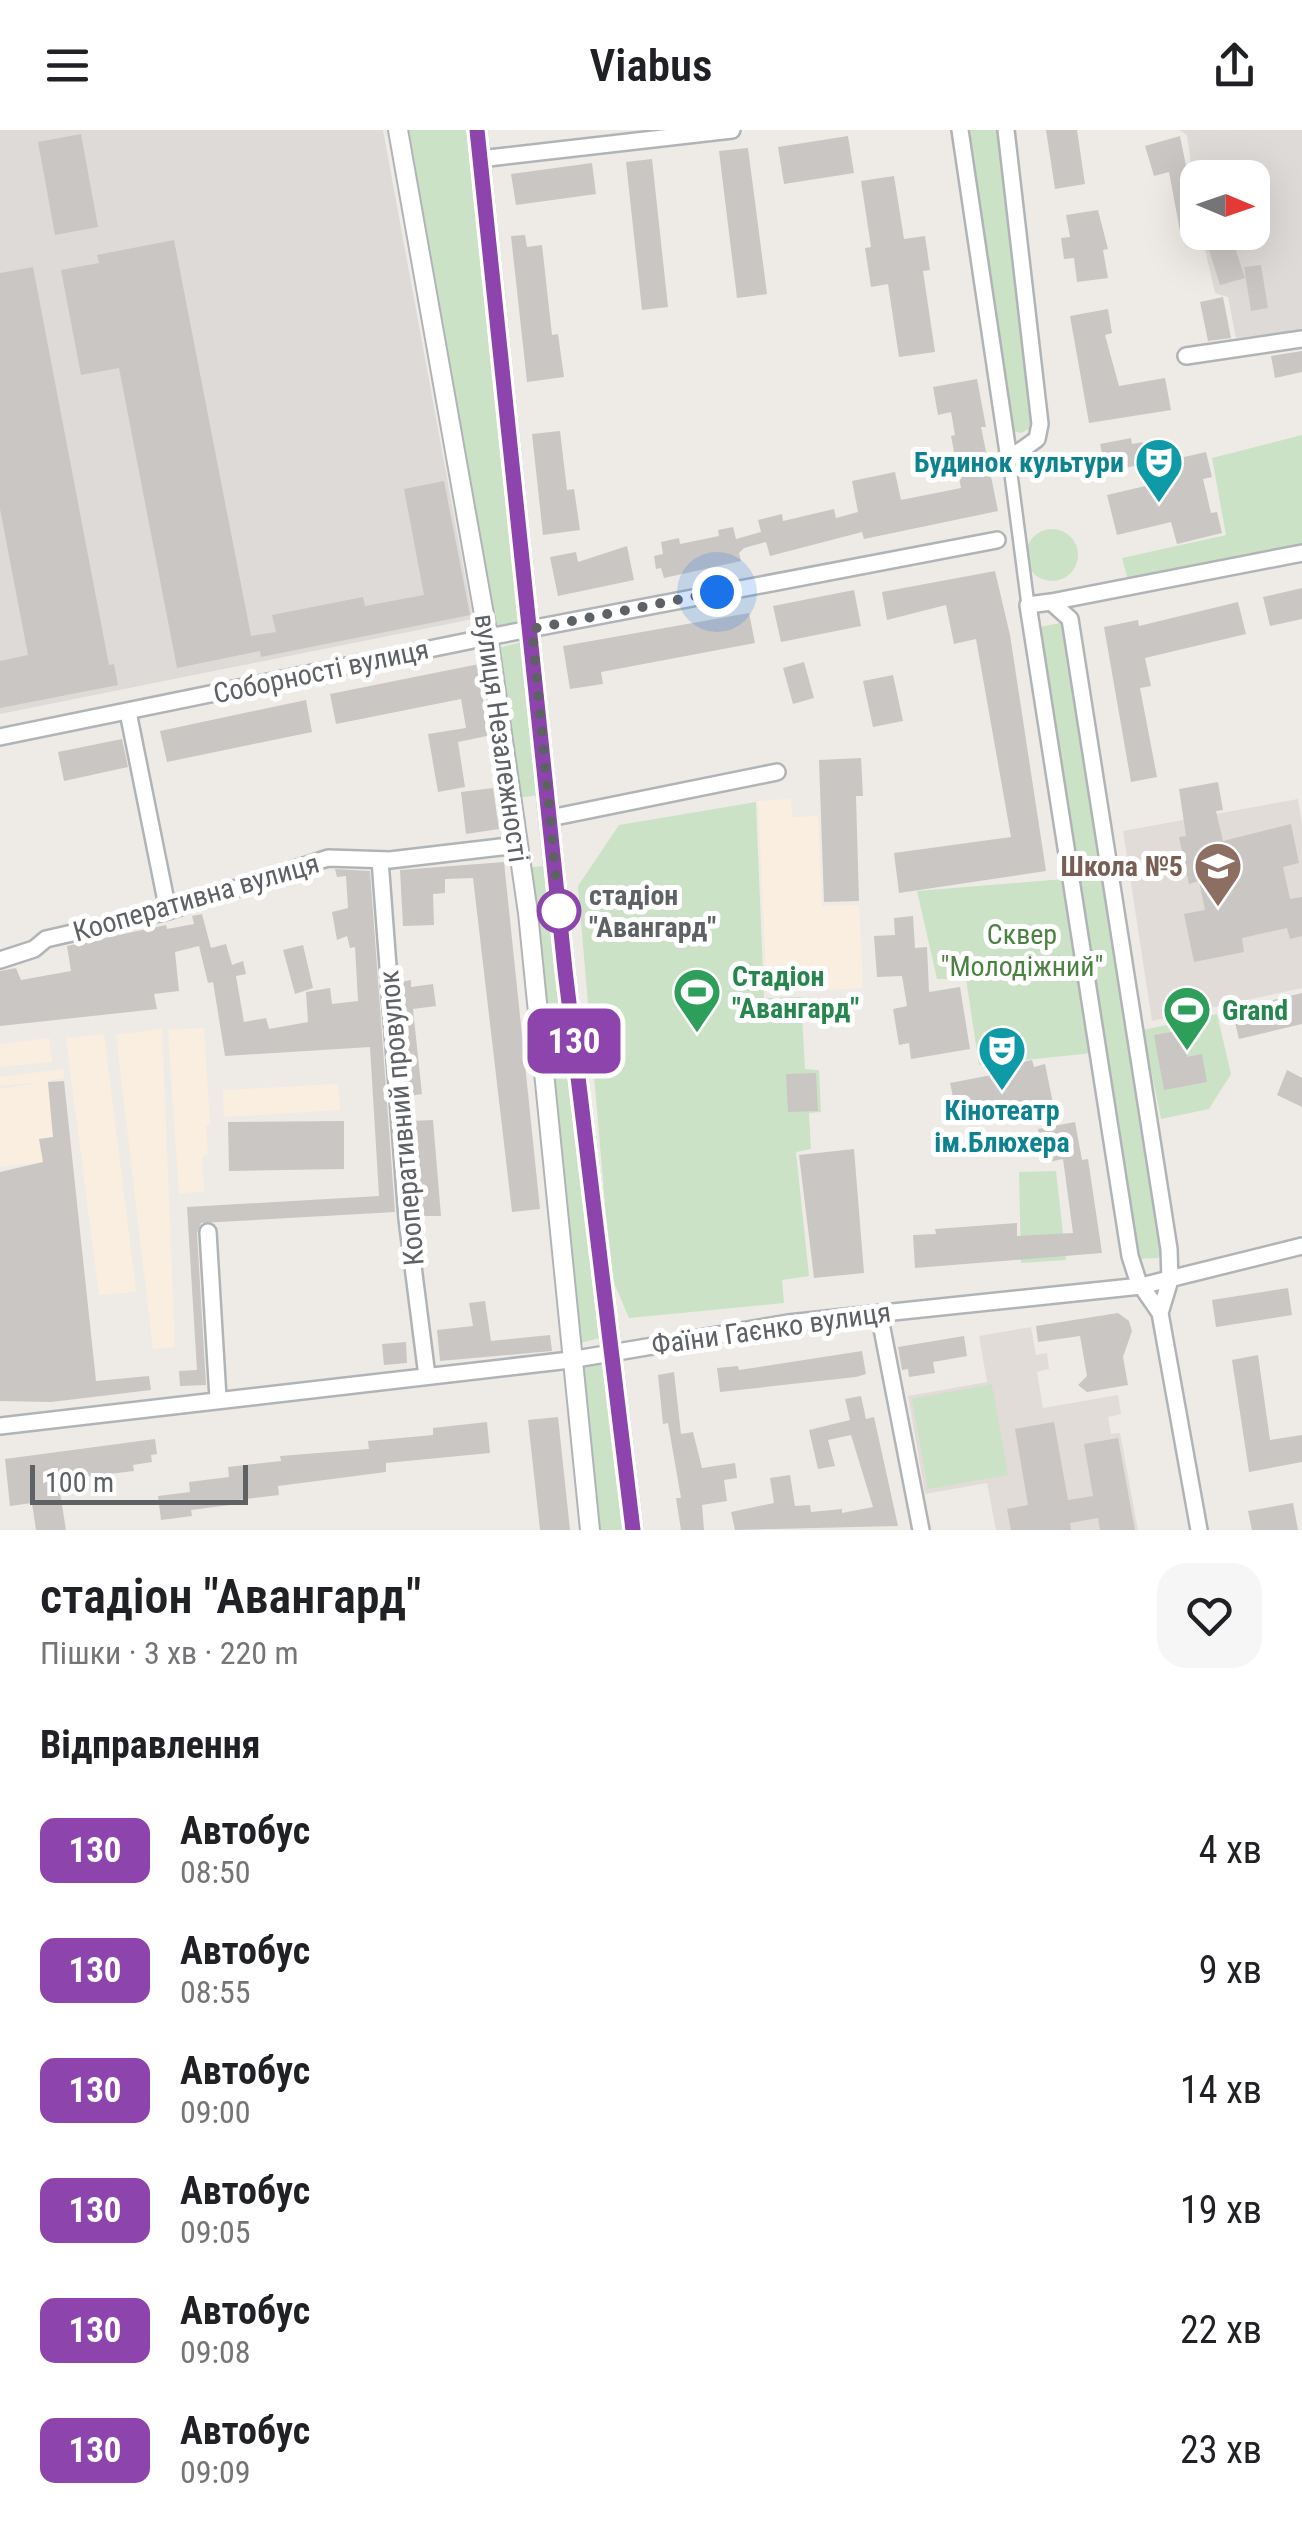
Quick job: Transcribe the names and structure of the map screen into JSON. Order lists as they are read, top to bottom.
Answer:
{
  "streets": {
    "street": [
      "Соборності вулиця",
      "вулиця Незалежності",
      "Кооперативна вулиця",
      "Кооперативний провулок",
      "Фаїни Гаєнко вулиця"
    ]
  },
  "crossings": [
    ["Соборності вулиця", "вулиця Незалежності"],
    ["вулиця Незалежності", "Кооперативна вулиця"],
    ["вулиця Незалежності", "Фаїни Гаєнко вулиця"],
    ["Кооперативна вулиця", "Кооперативний провулок"],
    ["Кооперативний провулок", "Фаїни Гаєнко вулиця"]
  ],
  "parks": ["Сквер \"Молодіжний\""],
  "places": {
    "theatre": ["Будинок культури", "Кінотеатр ім.Блюхера"],
    "school or university": ["Школа №5"],
    "other": ["стадіон \"Авангард\""],
    "sports": ["Стадіон \"Авангард\"", "Grand"]
  },
  "lines": ["bus line 130"],
  "scale_bar": "100 m",
  "north": "right",
  "page": {
    "header": "Viabus",
    "on_map": "130",
    "scale": "100 m",
    "heading": [
      ["стадіон \"Авангард\"", "Пішки · 3 хв · 220 m"],
      "Відправлення"
    ],
    "list": [
      {
        "mark": "130",
        "name": "Автобус",
        "note": "08:50",
        "value": "4 хв"
      },
      {
        "mark": "130",
        "name": "Автобус",
        "note": "08:55",
        "value": "9 хв"
      },
      {
        "mark": "130",
        "name": "Автобус",
        "note": "09:00",
        "value": "14 хв"
      },
      {
        "mark": "130",
        "name": "Автобус",
        "note": "09:05",
        "value": "19 хв"
      },
      {
        "mark": "130",
        "name": "Автобус",
        "note": "09:08",
        "value": "22 хв"
      },
      {
        "mark": "130",
        "name": "Автобус",
        "note": "09:09",
        "value": "23 хв"
      }
    ]
  }
}
